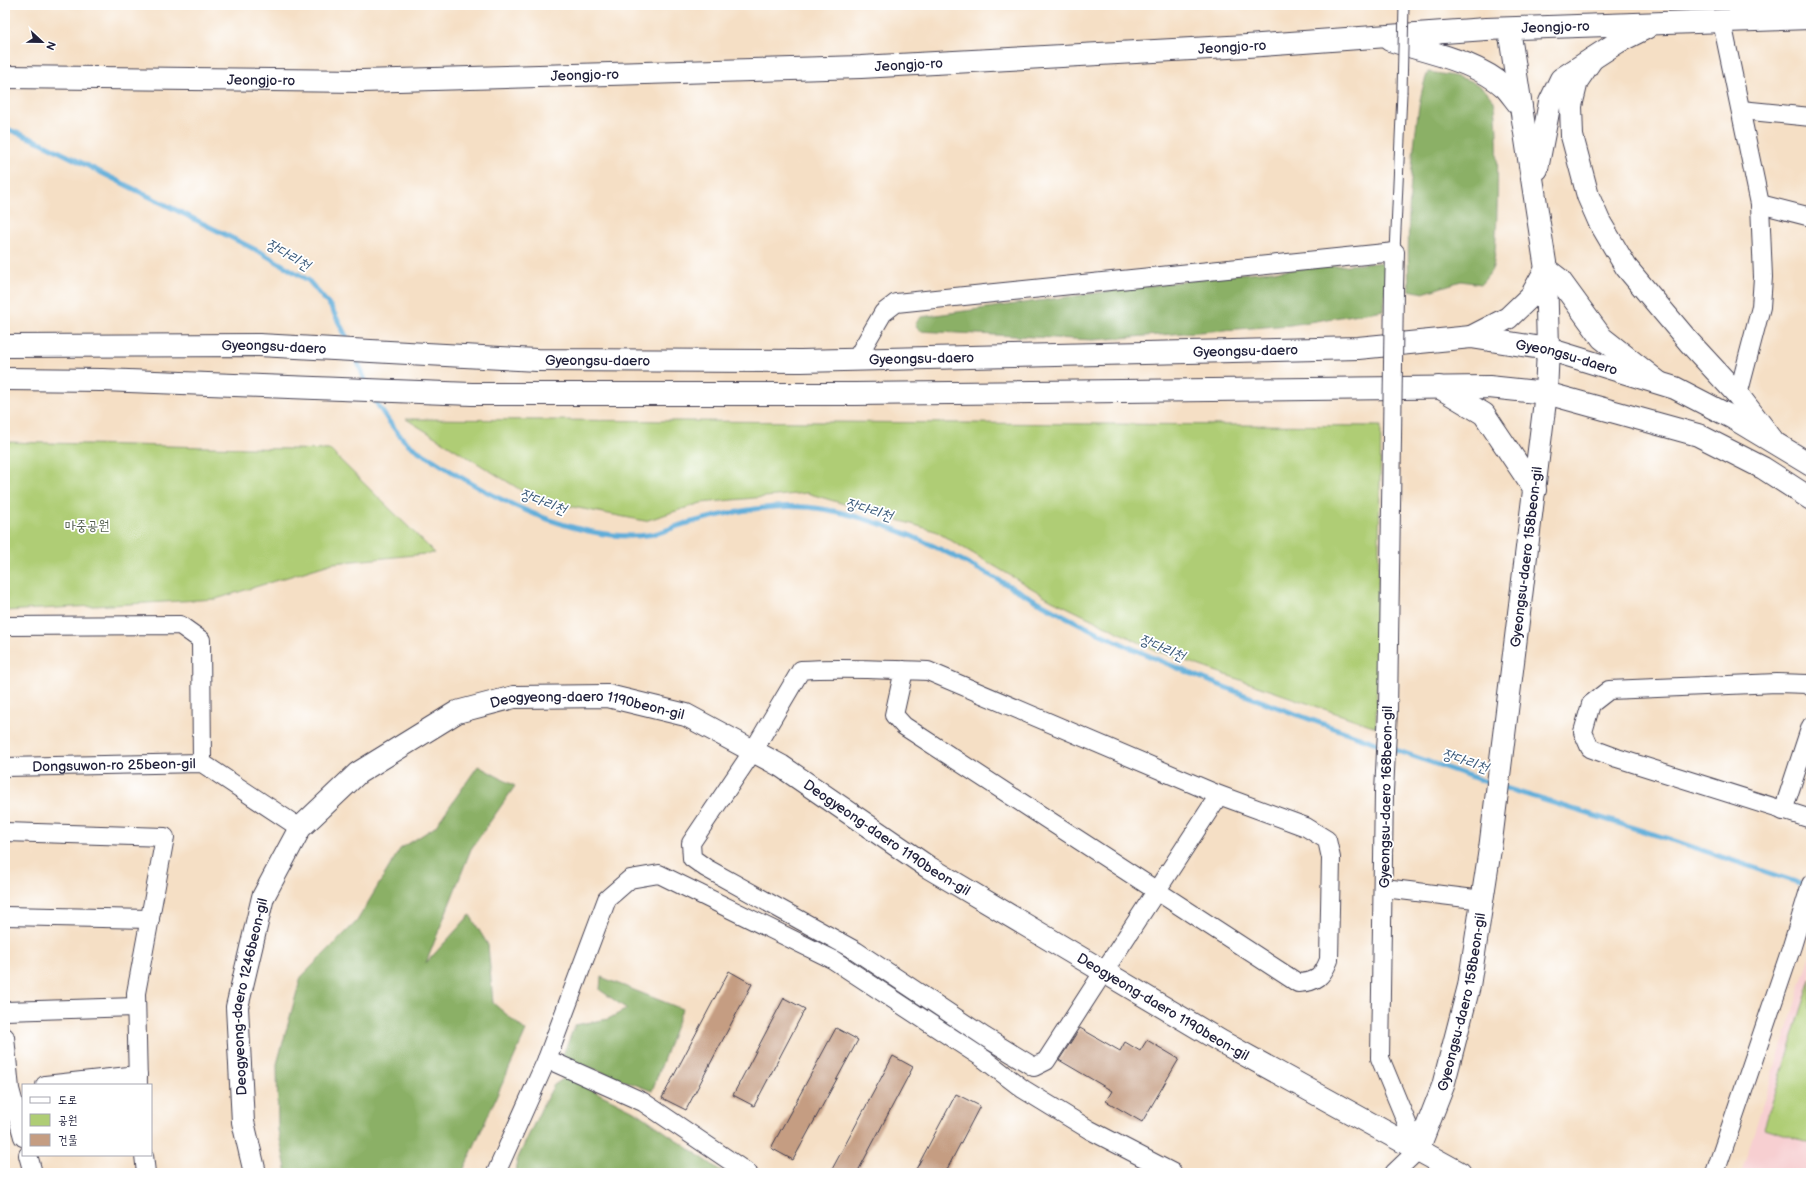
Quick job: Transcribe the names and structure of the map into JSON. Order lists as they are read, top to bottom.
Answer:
{
  "streets": {
    "main road": [
      "Jeongjo-ro",
      "Gyeongsu-daero",
      "Gyeongsu-daero 158beon-gil",
      "Deogyeong-daero 1190beon-gil",
      "Deogyeong-daero 1246beon-gil"
    ],
    "street": ["Dongsuwon-ro 25beon-gil", "Gyeongsu-daero 168beon-gil"]
  },
  "crossings": [
    ["Jeongjo-ro", "Gyeongsu-daero 158beon-gil"],
    ["Gyeongsu-daero", "Gyeongsu-daero 158beon-gil"],
    ["Gyeongsu-daero 158beon-gil", "Deogyeong-daero 1190beon-gil"],
    ["Gyeongsu-daero 158beon-gil", "Gyeongsu-daero 168beon-gil"],
    ["Deogyeong-daero 1190beon-gil", "Dongsuwon-ro 25beon-gil"],
    ["Deogyeong-daero 1190beon-gil", "Gyeongsu-daero 168beon-gil"],
    ["Deogyeong-daero 1190beon-gil", "Deogyeong-daero 1246beon-gil"],
    ["Dongsuwon-ro 25beon-gil", "Deogyeong-daero 1246beon-gil"]
  ],
  "water": ["장다리천"],
  "parks": ["마중공원"],
  "legend": ["도로", "공원", "건물"],
  "north": "right"
}
